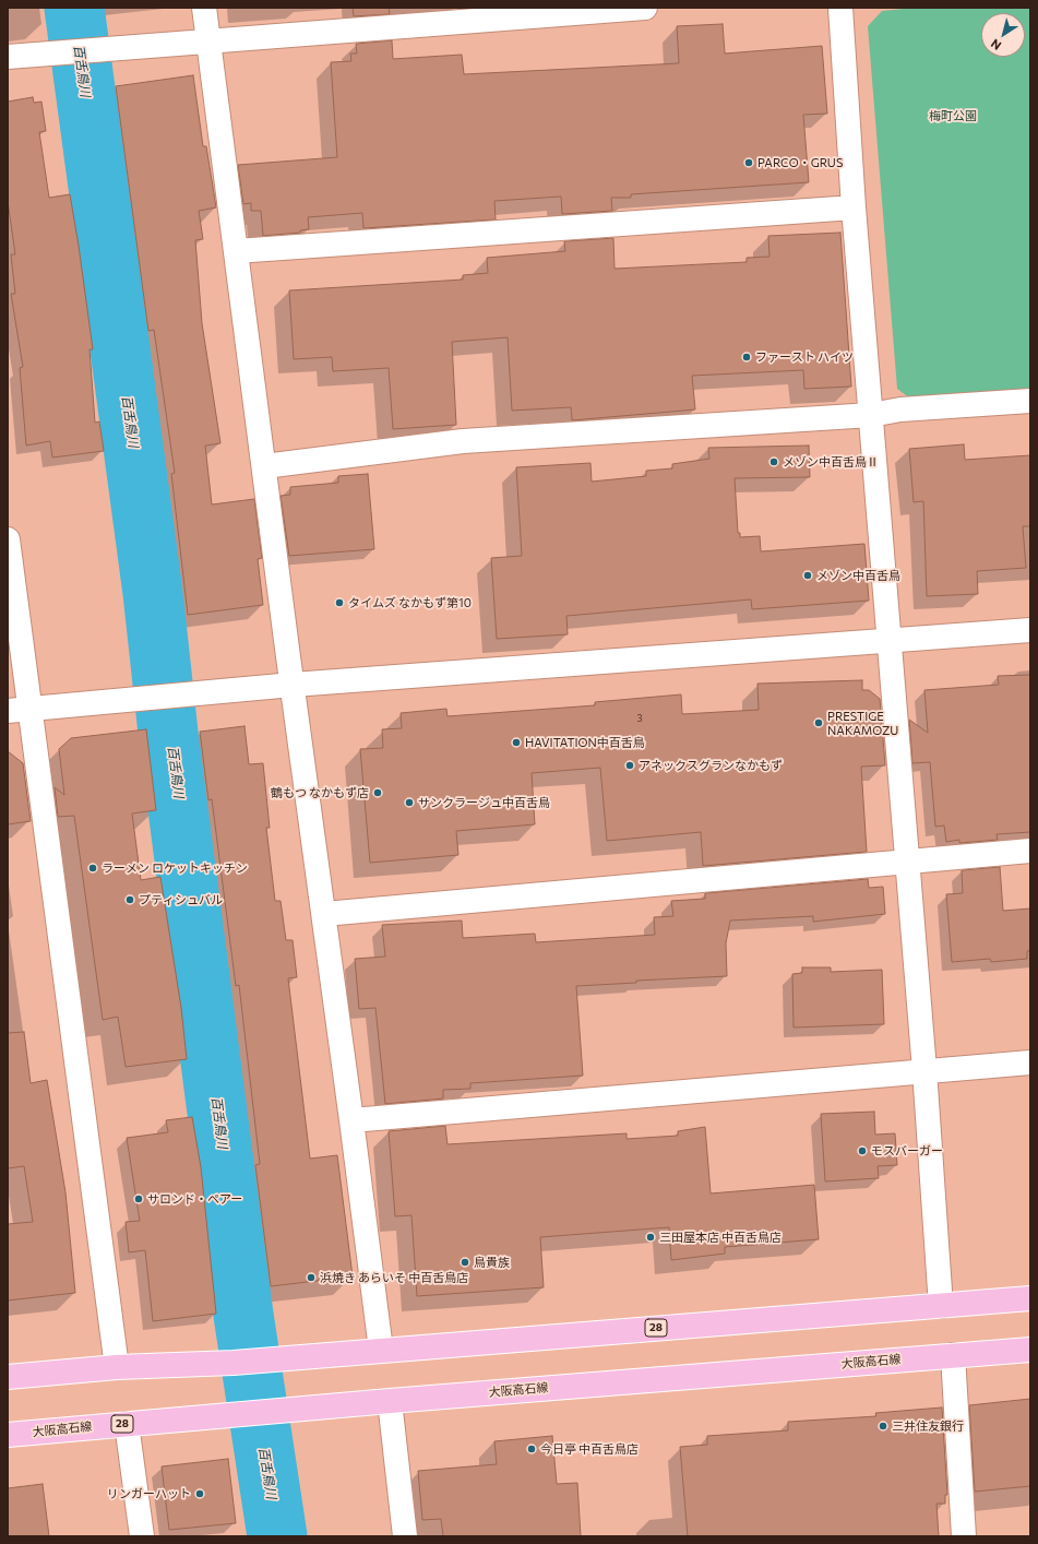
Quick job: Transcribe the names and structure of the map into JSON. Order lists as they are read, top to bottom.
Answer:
{
  "streets": {
    "main road": ["28", "大阪高石線"]
  },
  "water": ["百舌鳥川"],
  "parks": ["梅町公園"],
  "places": [
    "PARCO・GRUS",
    "ファースト ハイツ",
    "メゾン中百舌鳥Ⅱ",
    "メゾン中百舌鳥",
    "タイムズ なかもず第10",
    "PRESTIGE NAKAMOZU",
    "HAVITATION中百舌鳥",
    "アネックスグランなかもず",
    "鶴もつ なかもず店",
    "サンクラージュ中百舌鳥",
    "ラーメン ロケットキッチン",
    "プティシュバル",
    "モスバーガー",
    "サロンド・ペアー",
    "三田屋本店 中百舌鳥店",
    "鳥貴族",
    "浜焼き あらいそ 中百舌鳥店",
    "三井住友銀行",
    "今日亭 中百舌鳥店",
    "リンガーハット"
  ],
  "house_numbers": ["3"],
  "north": "bottom left"
}
